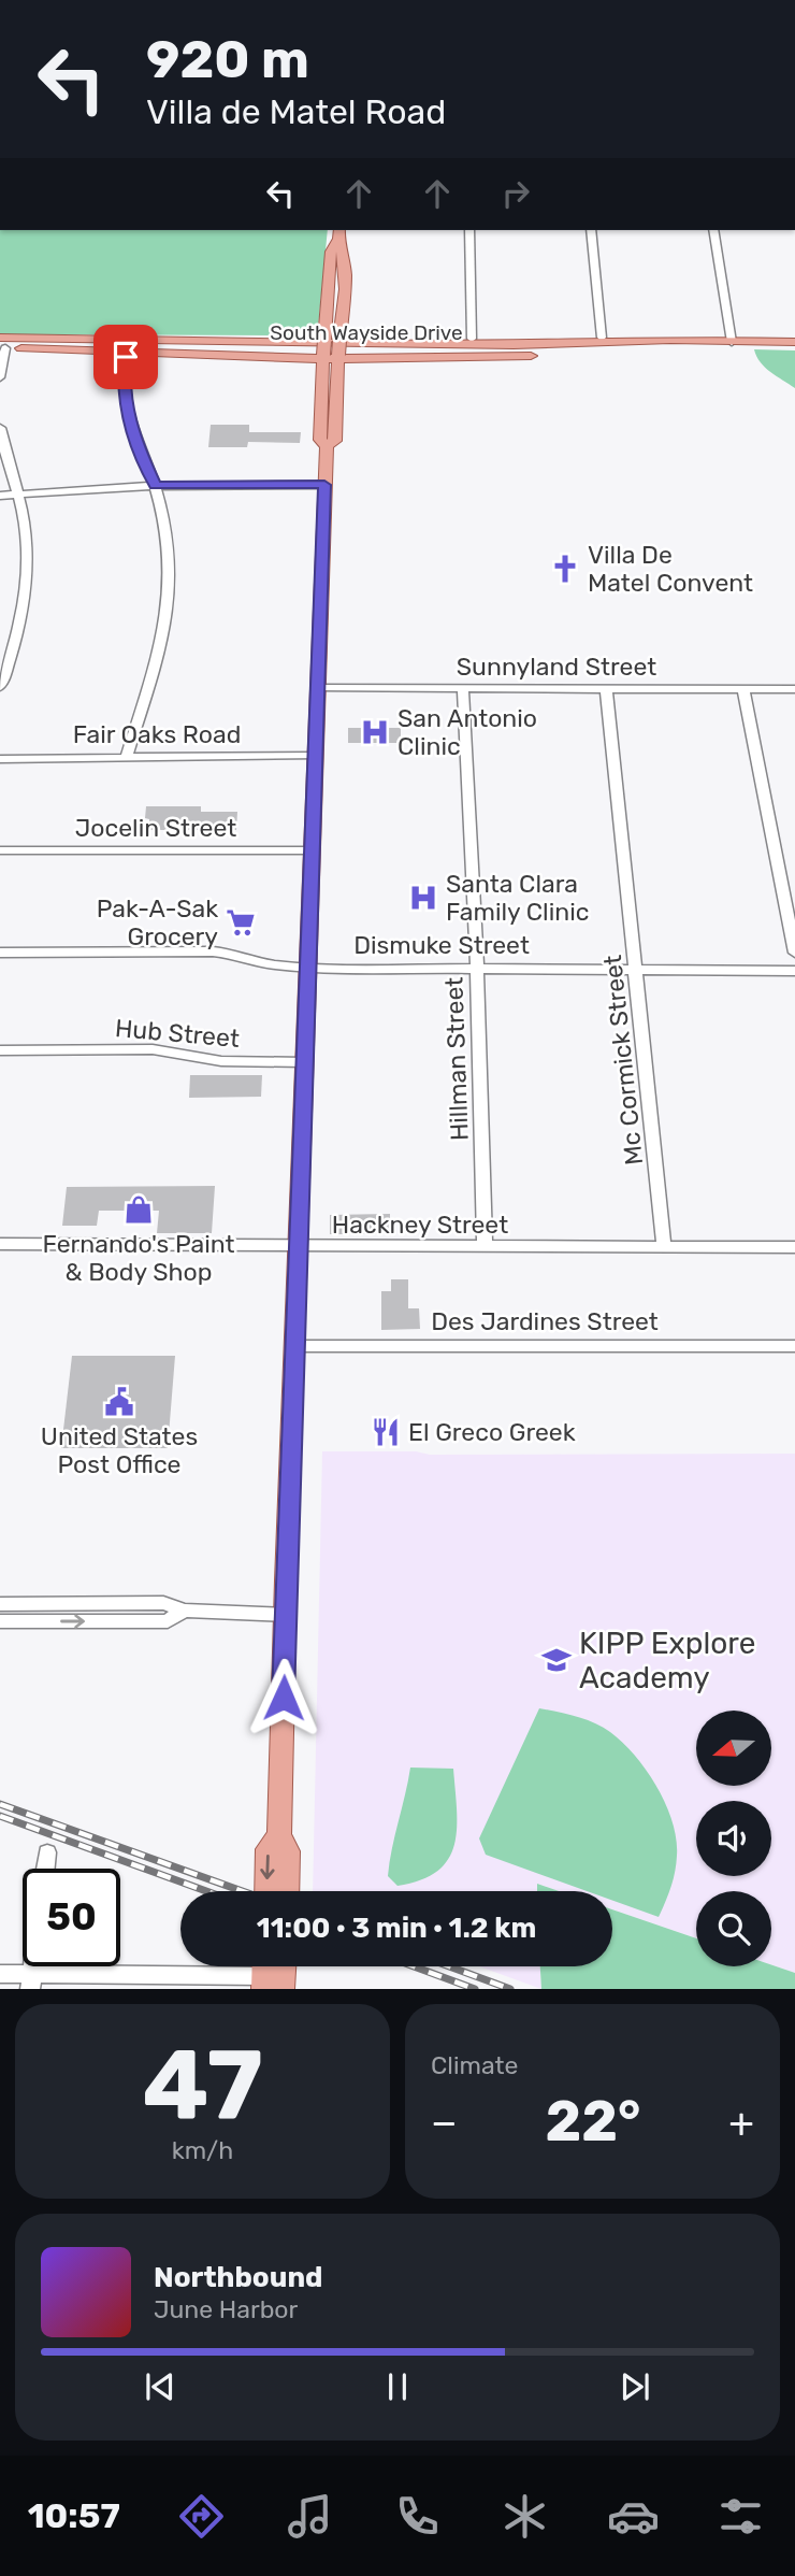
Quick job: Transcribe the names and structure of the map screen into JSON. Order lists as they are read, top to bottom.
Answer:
{
  "streets": {
    "main road": ["South Wayside Drive"],
    "street": [
      "Sunnyland Street",
      "Fair Oaks Road",
      "Jocelin Street",
      "Dismuke Street",
      "Hub Street",
      "Hillman Street",
      "Mc Cormick Street",
      "Hackney Street",
      "Des Jardines Street"
    ]
  },
  "crossings": [
    ["Sunnyland Street", "Hillman Street"],
    ["Sunnyland Street", "Mc Cormick Street"],
    ["Dismuke Street", "Hillman Street"],
    ["Dismuke Street", "Mc Cormick Street"],
    ["Hillman Street", "Hackney Street"],
    ["Mc Cormick Street", "Hackney Street"]
  ],
  "places": {
    "church": ["Villa De Matel Convent"],
    "hospital": ["San Antonio Clinic", "Santa Clara Family Clinic"],
    "supermarket": ["Pak-A-Sak Grocery"],
    "shop": ["Fernando's Paint & Body Shop"],
    "public building": ["United States Post Office"],
    "restaurant": ["El Greco Greek"],
    "school or university": ["KIPP Explore Academy"]
  },
  "north": "left",
  "page": {
    "turn": ["920 m", "Villa de Matel Road"],
    "limit": "50",
    "trip": "11:00 · 3 min · 1.2 km",
    "tile": [
      ["47", "km/h"],
      "Climate"
    ],
    "heat": ["−", "22°", "+"],
    "song": ["Northbound", "June Harbor"],
    "tabs": "10:57"
  }
}
